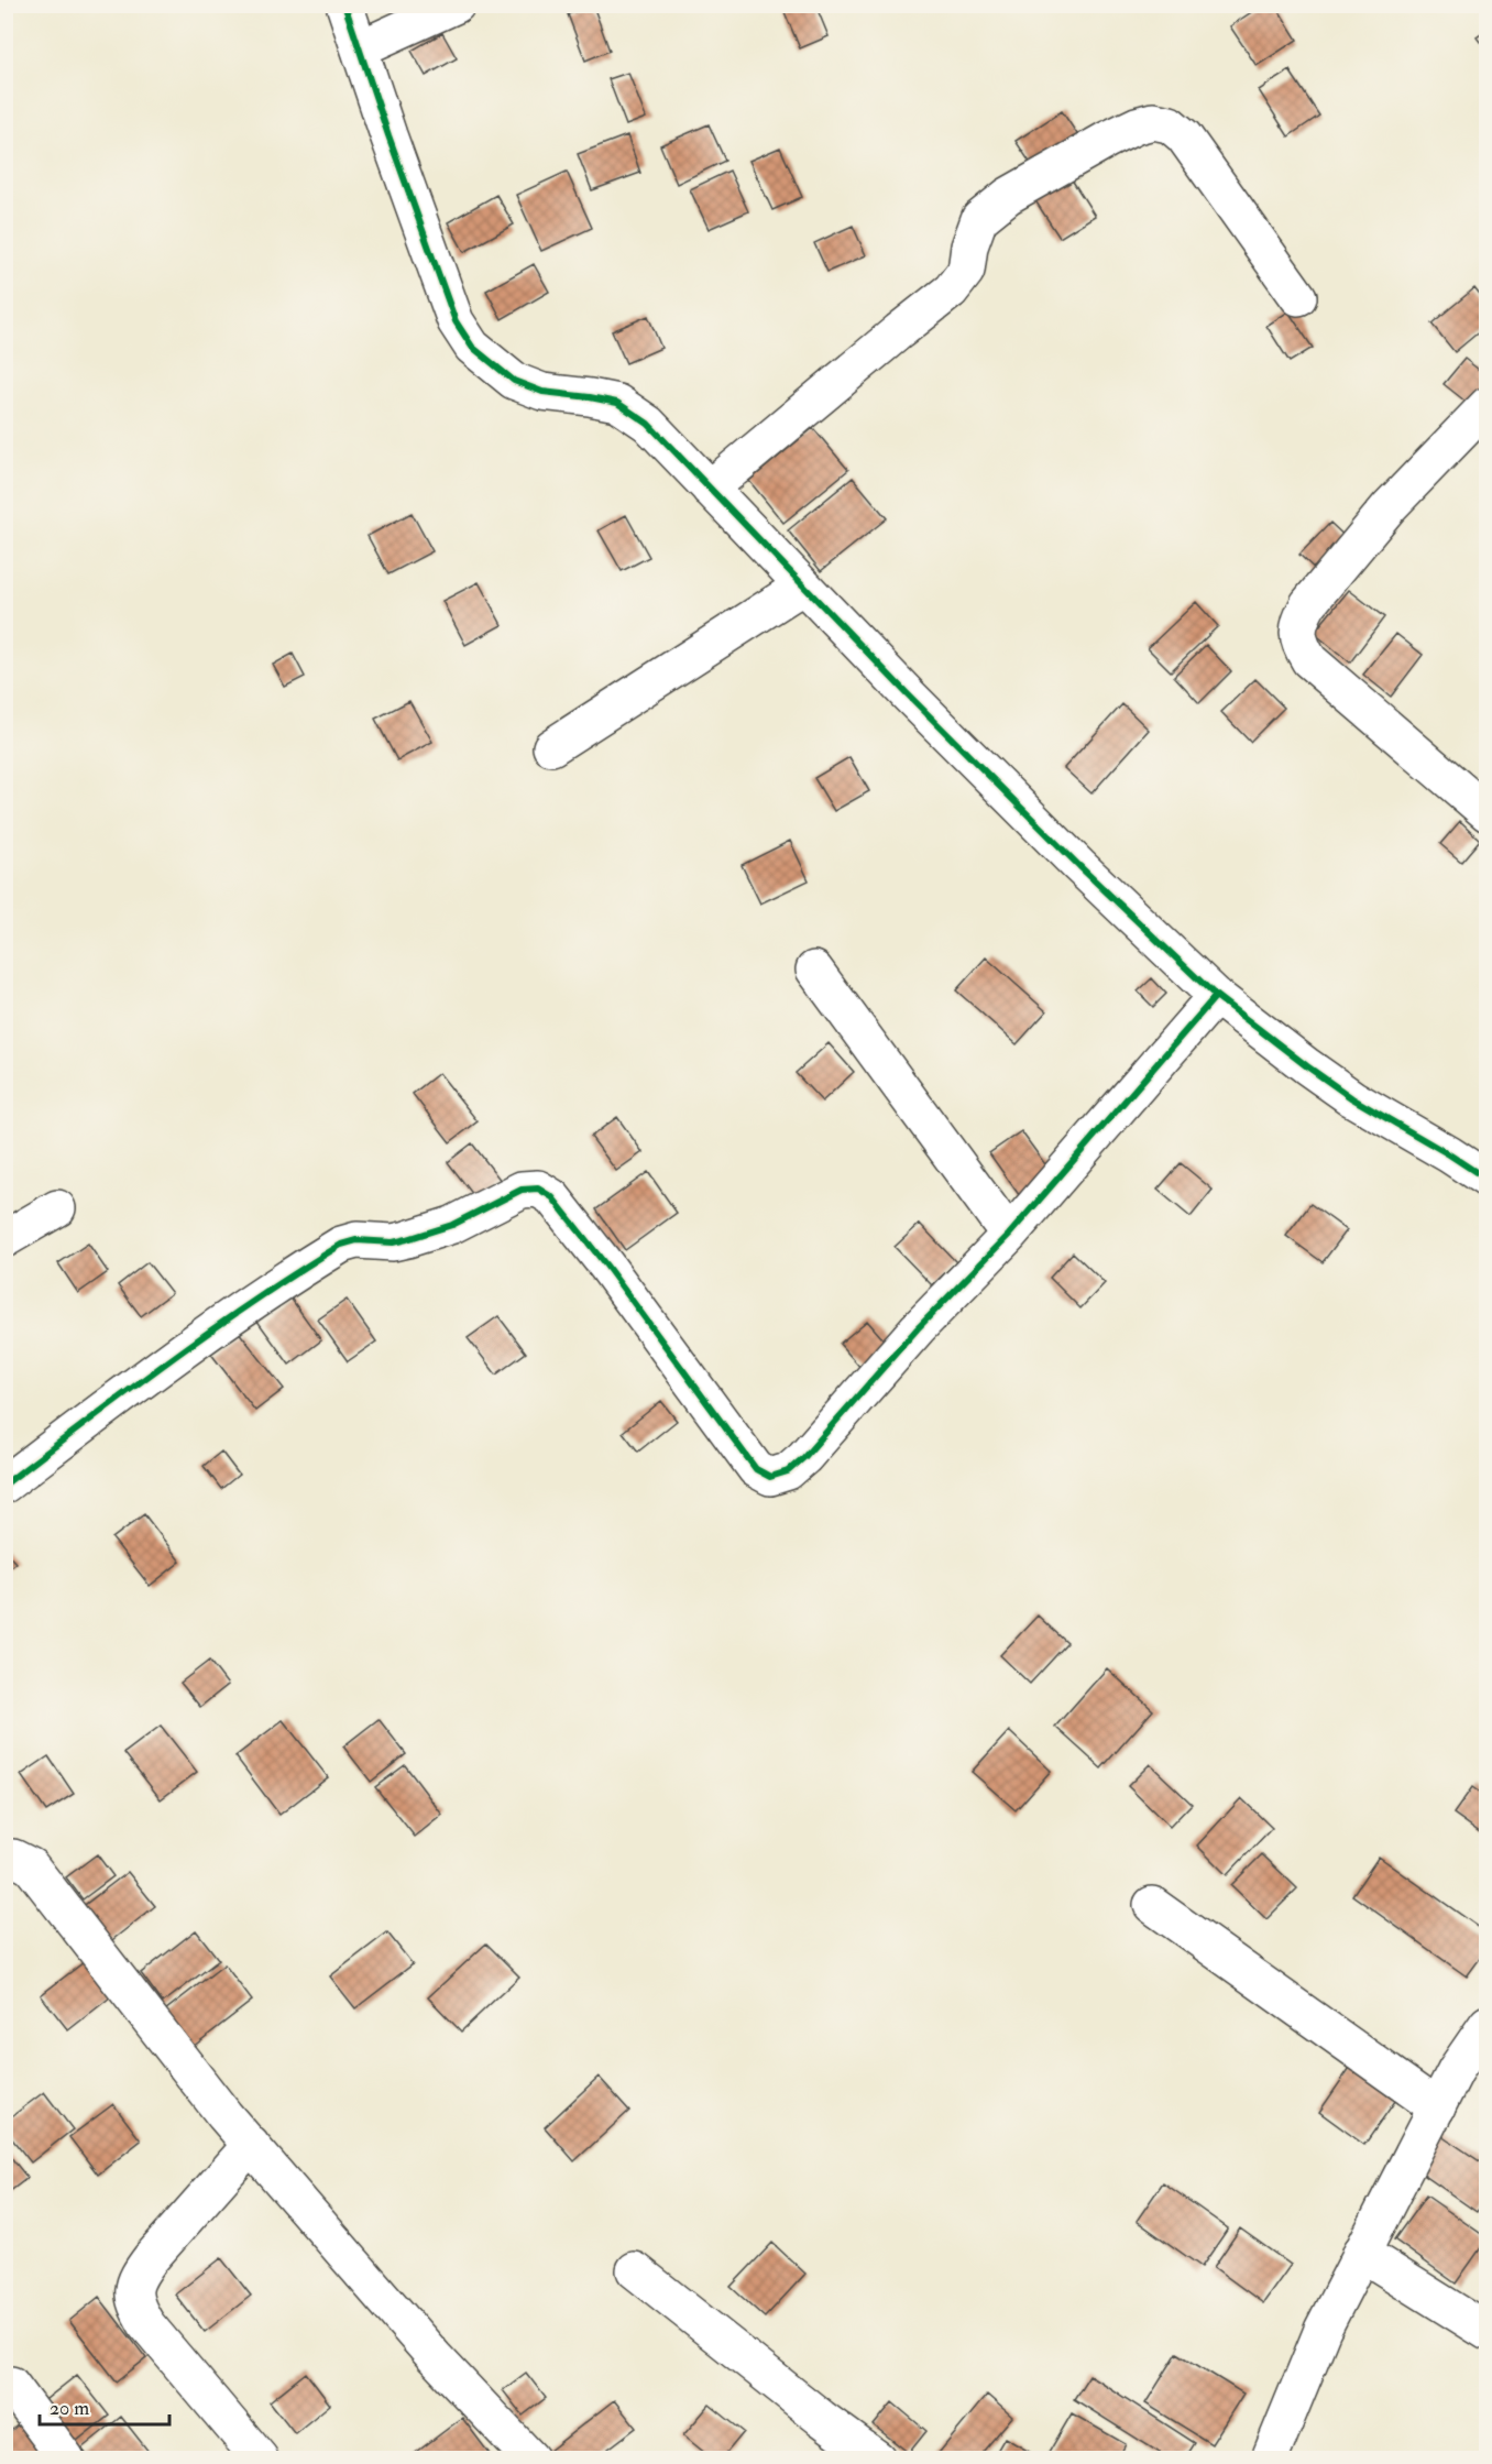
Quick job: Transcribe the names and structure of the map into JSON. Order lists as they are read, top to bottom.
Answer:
{
  "scale_bar": "20 m"
}
